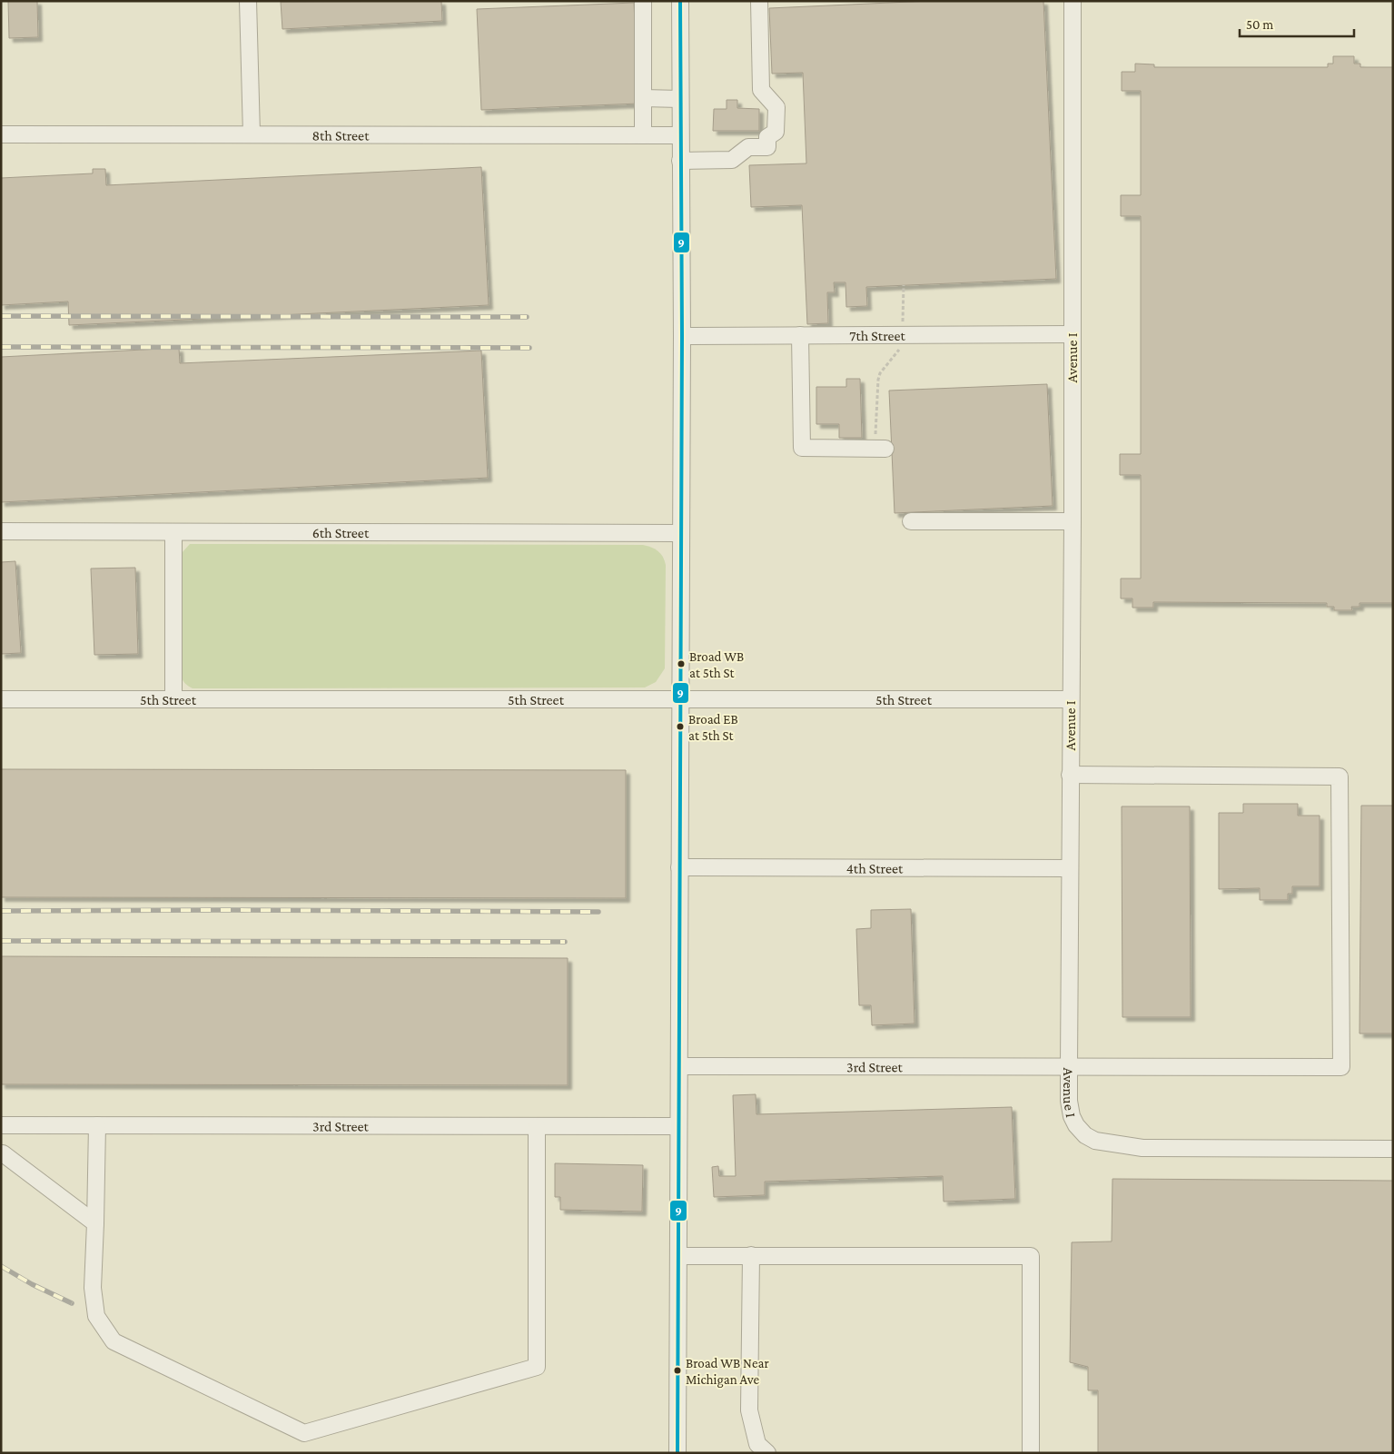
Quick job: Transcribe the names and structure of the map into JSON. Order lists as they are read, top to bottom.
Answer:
{
  "streets": {
    "street": [
      "8th Street",
      "7th Street",
      "Avenue I",
      "6th Street",
      "5th Street",
      "4th Street",
      "3rd Street"
    ]
  },
  "crossings": [
    ["7th Street", "Avenue I"],
    ["Avenue I", "5th Street"],
    ["Avenue I", "4th Street"],
    ["Avenue I", "3rd Street"]
  ],
  "places": ["Broad WB at 5th St", "Broad EB at 5th St", "Broad WB Near Michigan Ave"],
  "lines": ["transit line 9"],
  "scale_bar": "50 m"
}
